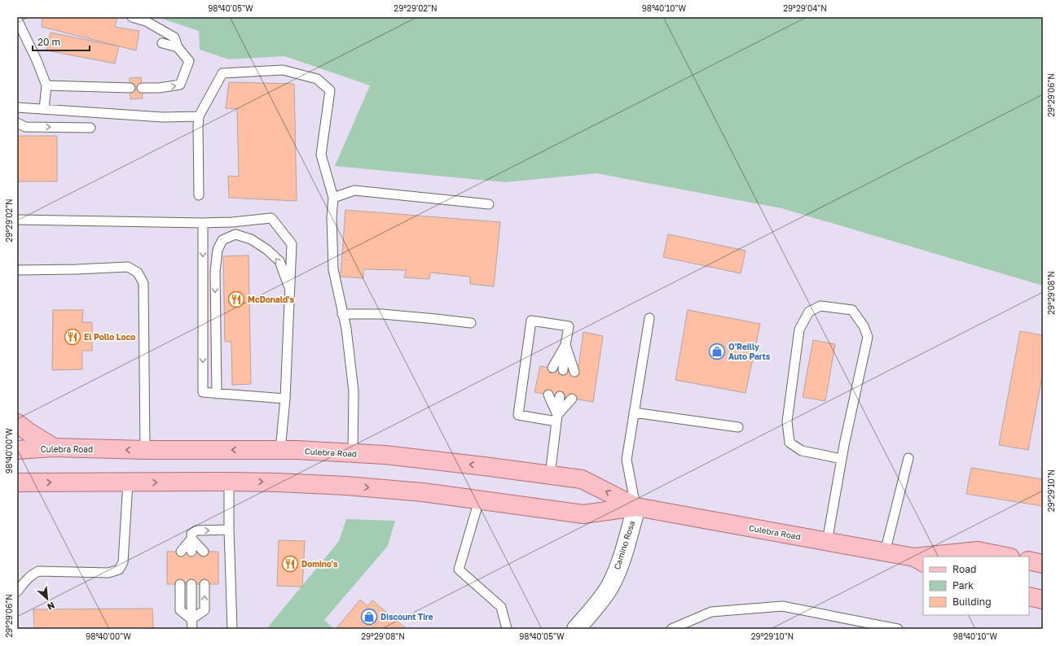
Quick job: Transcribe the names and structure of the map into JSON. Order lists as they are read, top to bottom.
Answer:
{
  "streets": {
    "main road": ["Culebra Road"],
    "street": ["Camino Rosa"]
  },
  "crossings": [
    ["Culebra Road", "Camino Rosa"]
  ],
  "places": {
    "restaurant": ["McDonald's", "El Pollo Loco", "Domino's"],
    "shop": ["O'Reilly Auto Parts", "Discount Tire"]
  },
  "legend": ["Road", "Park", "Building"],
  "scale_bar": "20 m",
  "north": "bottom right",
  "coordinates": [
    "98°40'05\"W",
    "29°29'02\"N",
    "98°40'10\"W",
    "29°29'04\"N",
    "29°29'06\"N",
    "29°29'08\"N",
    "98°40'00\"W",
    "29°29'10\"N"
  ]
}
